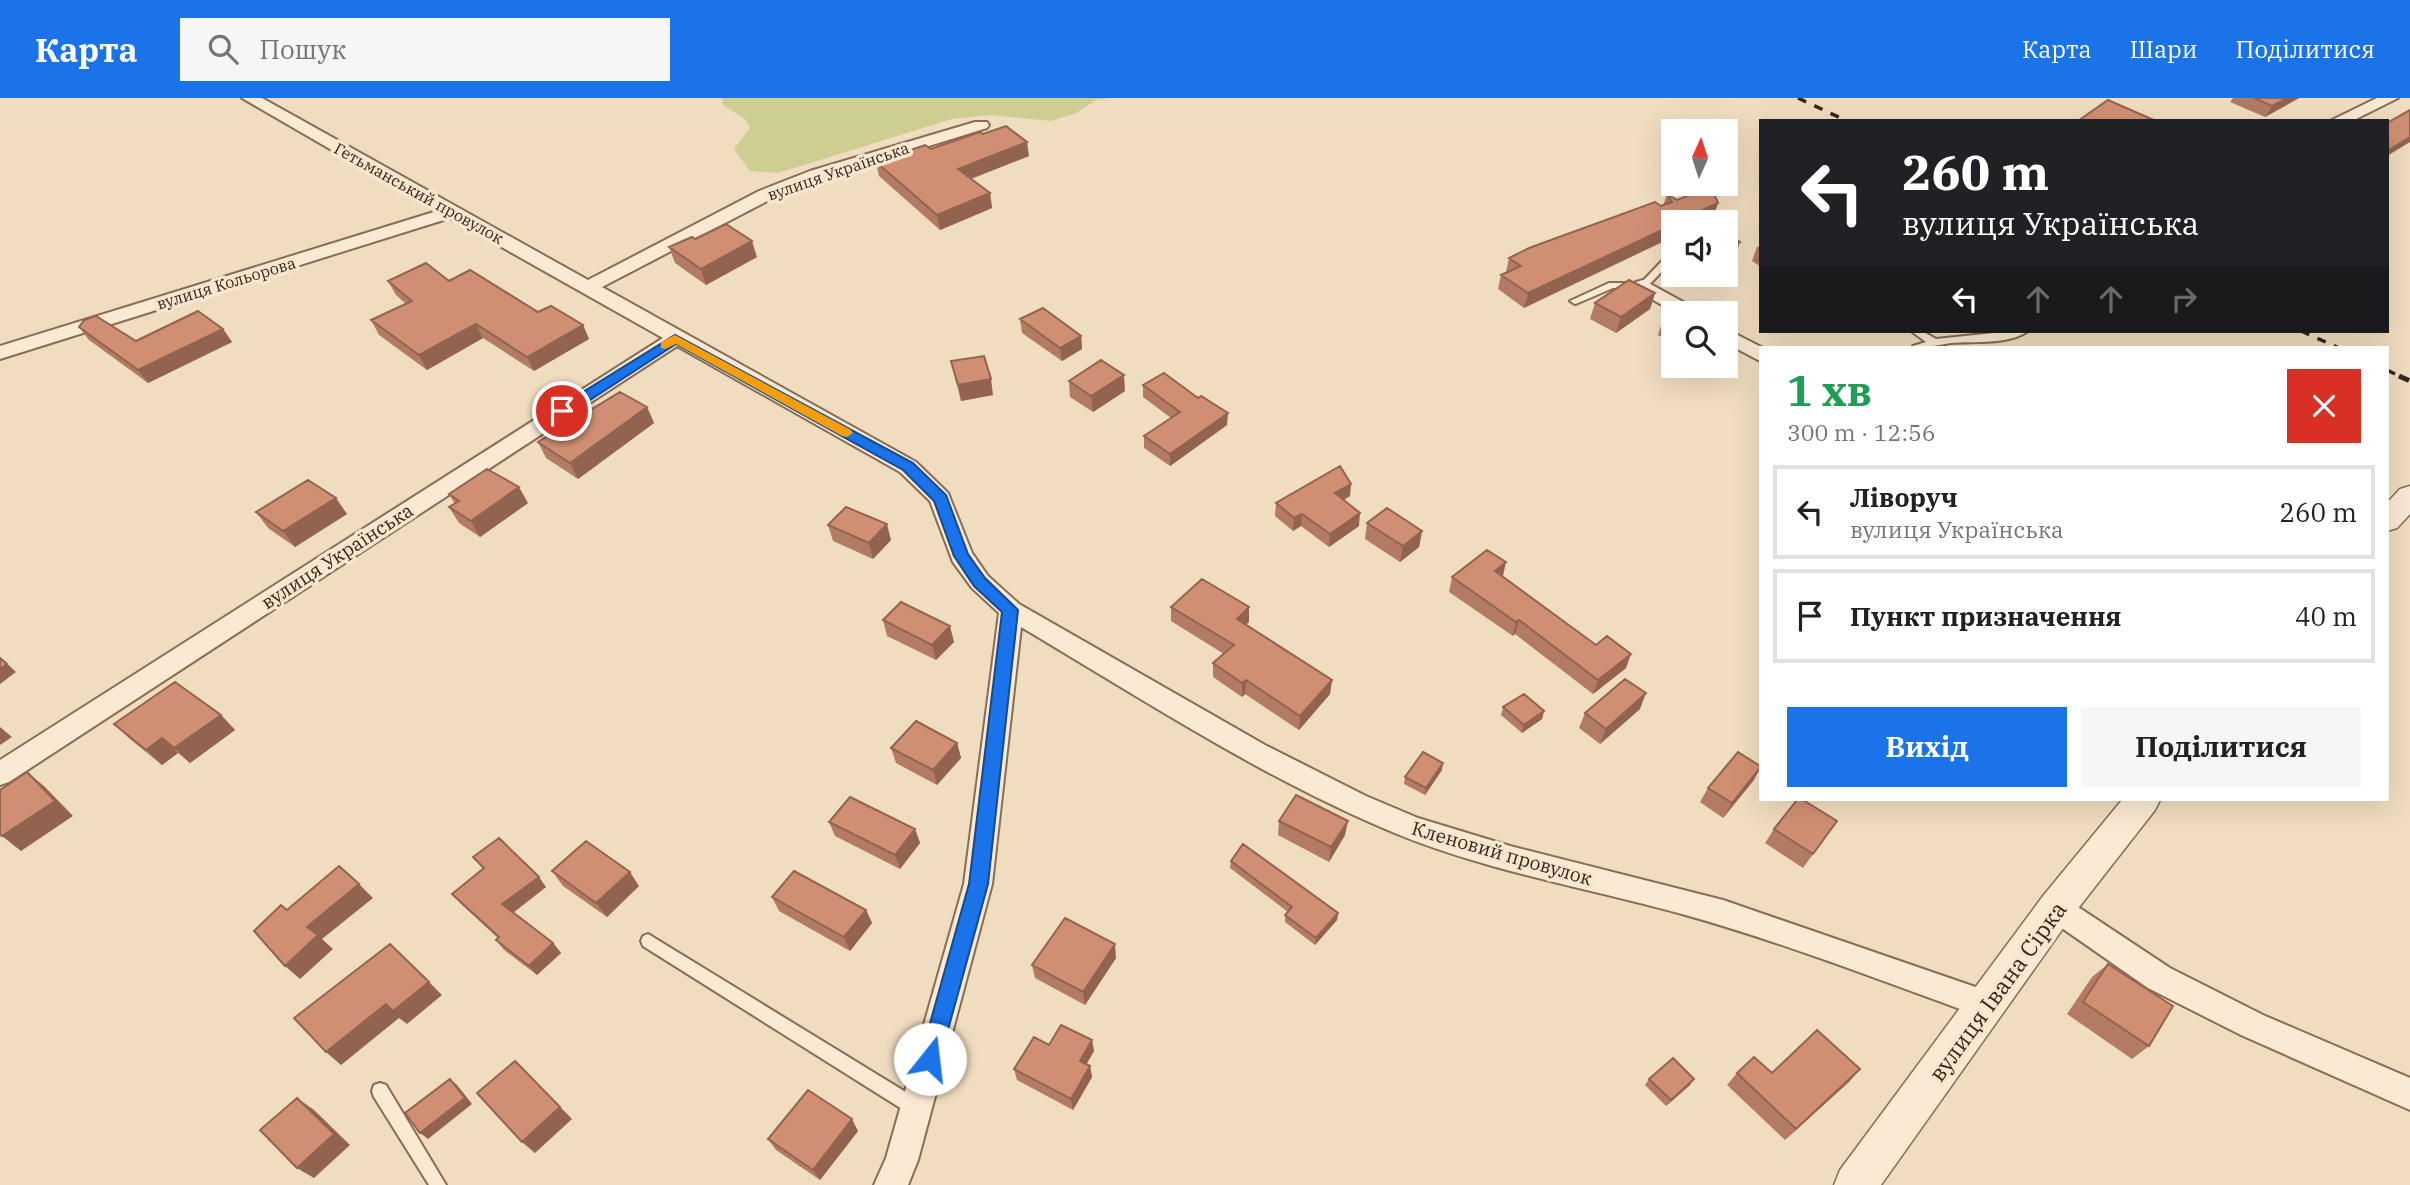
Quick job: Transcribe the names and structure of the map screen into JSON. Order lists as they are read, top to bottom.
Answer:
{
  "streets": {
    "street": [
      "вулиця Українська",
      "Гетьманський провулок",
      "вулиця Кольорова",
      "Кленовий провулок",
      "вулиця Івана Сірка"
    ]
  },
  "crossings": [
    ["вулиця Українська", "Гетьманський провулок"],
    ["вулиця Українська", "Кленовий провулок"],
    ["Гетьманський провулок", "вулиця Кольорова"],
    ["Гетьманський провулок", "Кленовий провулок"],
    ["Кленовий провулок", "вулиця Івана Сірка"]
  ],
  "north": "top",
  "page": {
    "header": "Карта",
    "search": "Пошук",
    "nav": ["Карта", "Шари", "Поділитися"],
    "turn": ["260 m", "вулиця Українська"],
    "heading": ["1 хв", "300 m · 12:56"],
    "list": [
      {
        "name": "Ліворуч",
        "note": "вулиця Українська",
        "value": "260 m"
      },
      {
        "name": "Пункт призначення",
        "value": "40 m"
      }
    ],
    "buttons": ["Вихід", "Поділитися"]
  }
}
